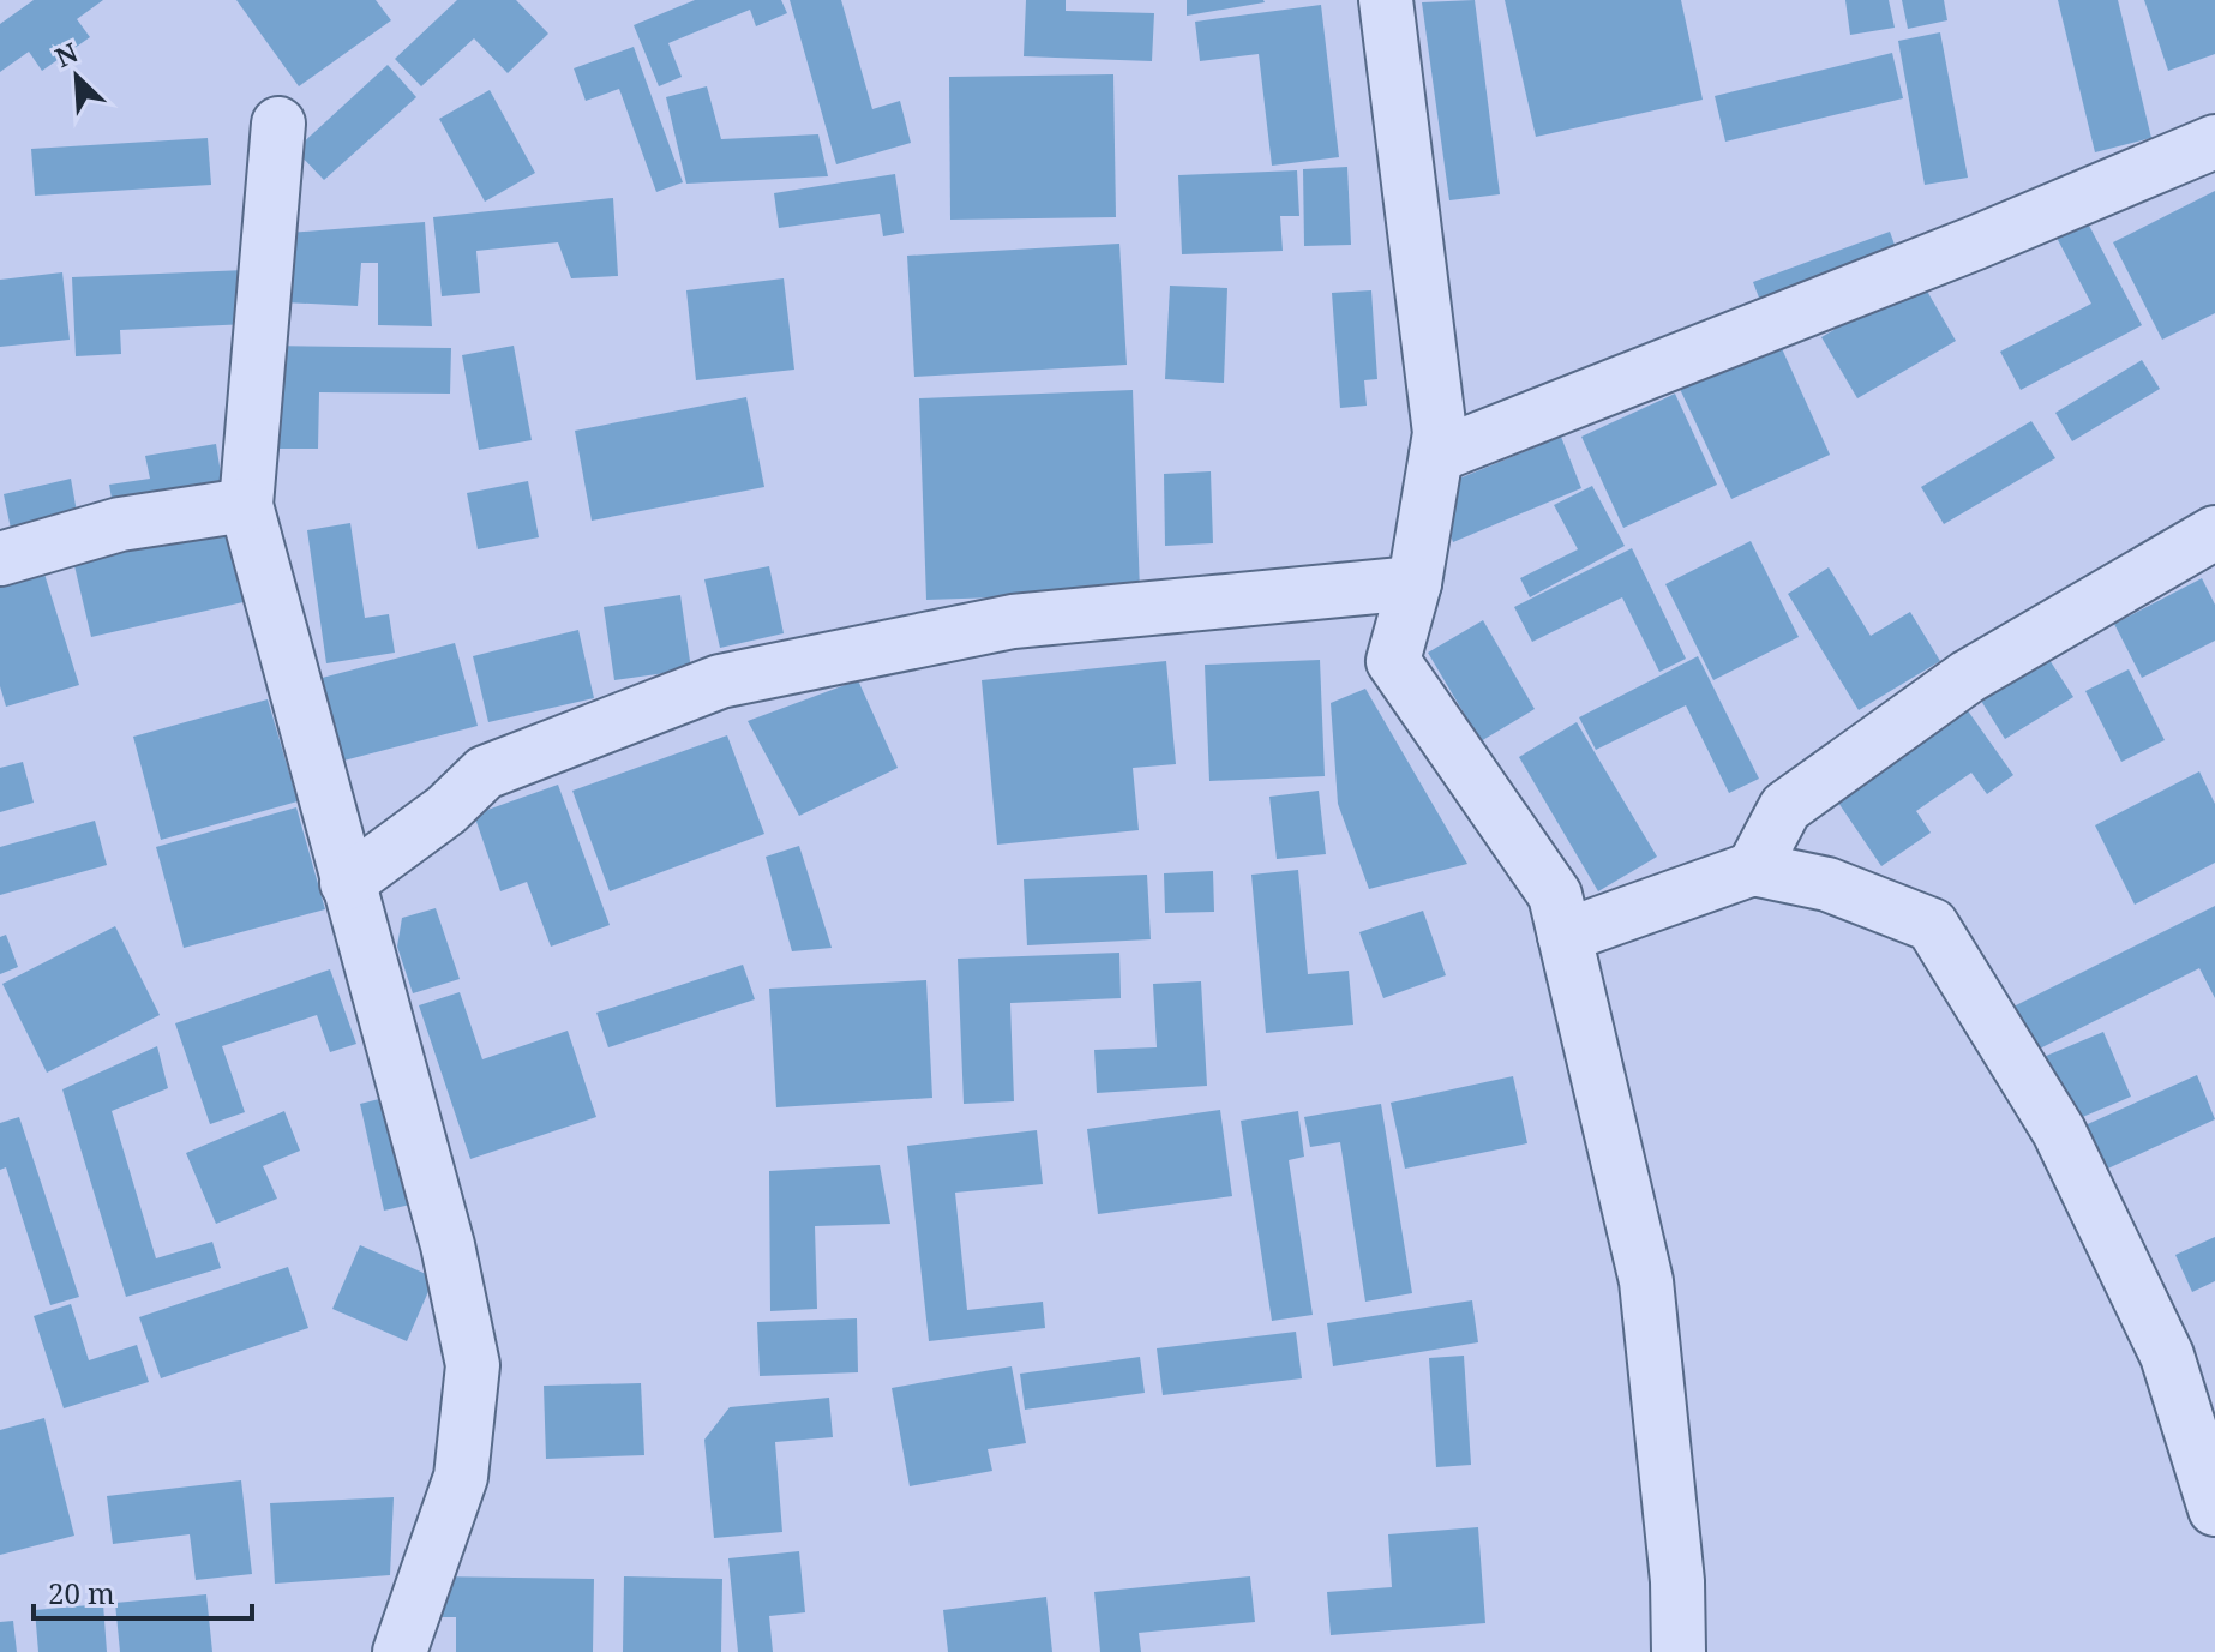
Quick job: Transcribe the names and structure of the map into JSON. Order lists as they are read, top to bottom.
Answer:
{
  "scale_bar": "20 m",
  "north": "top left"
}
